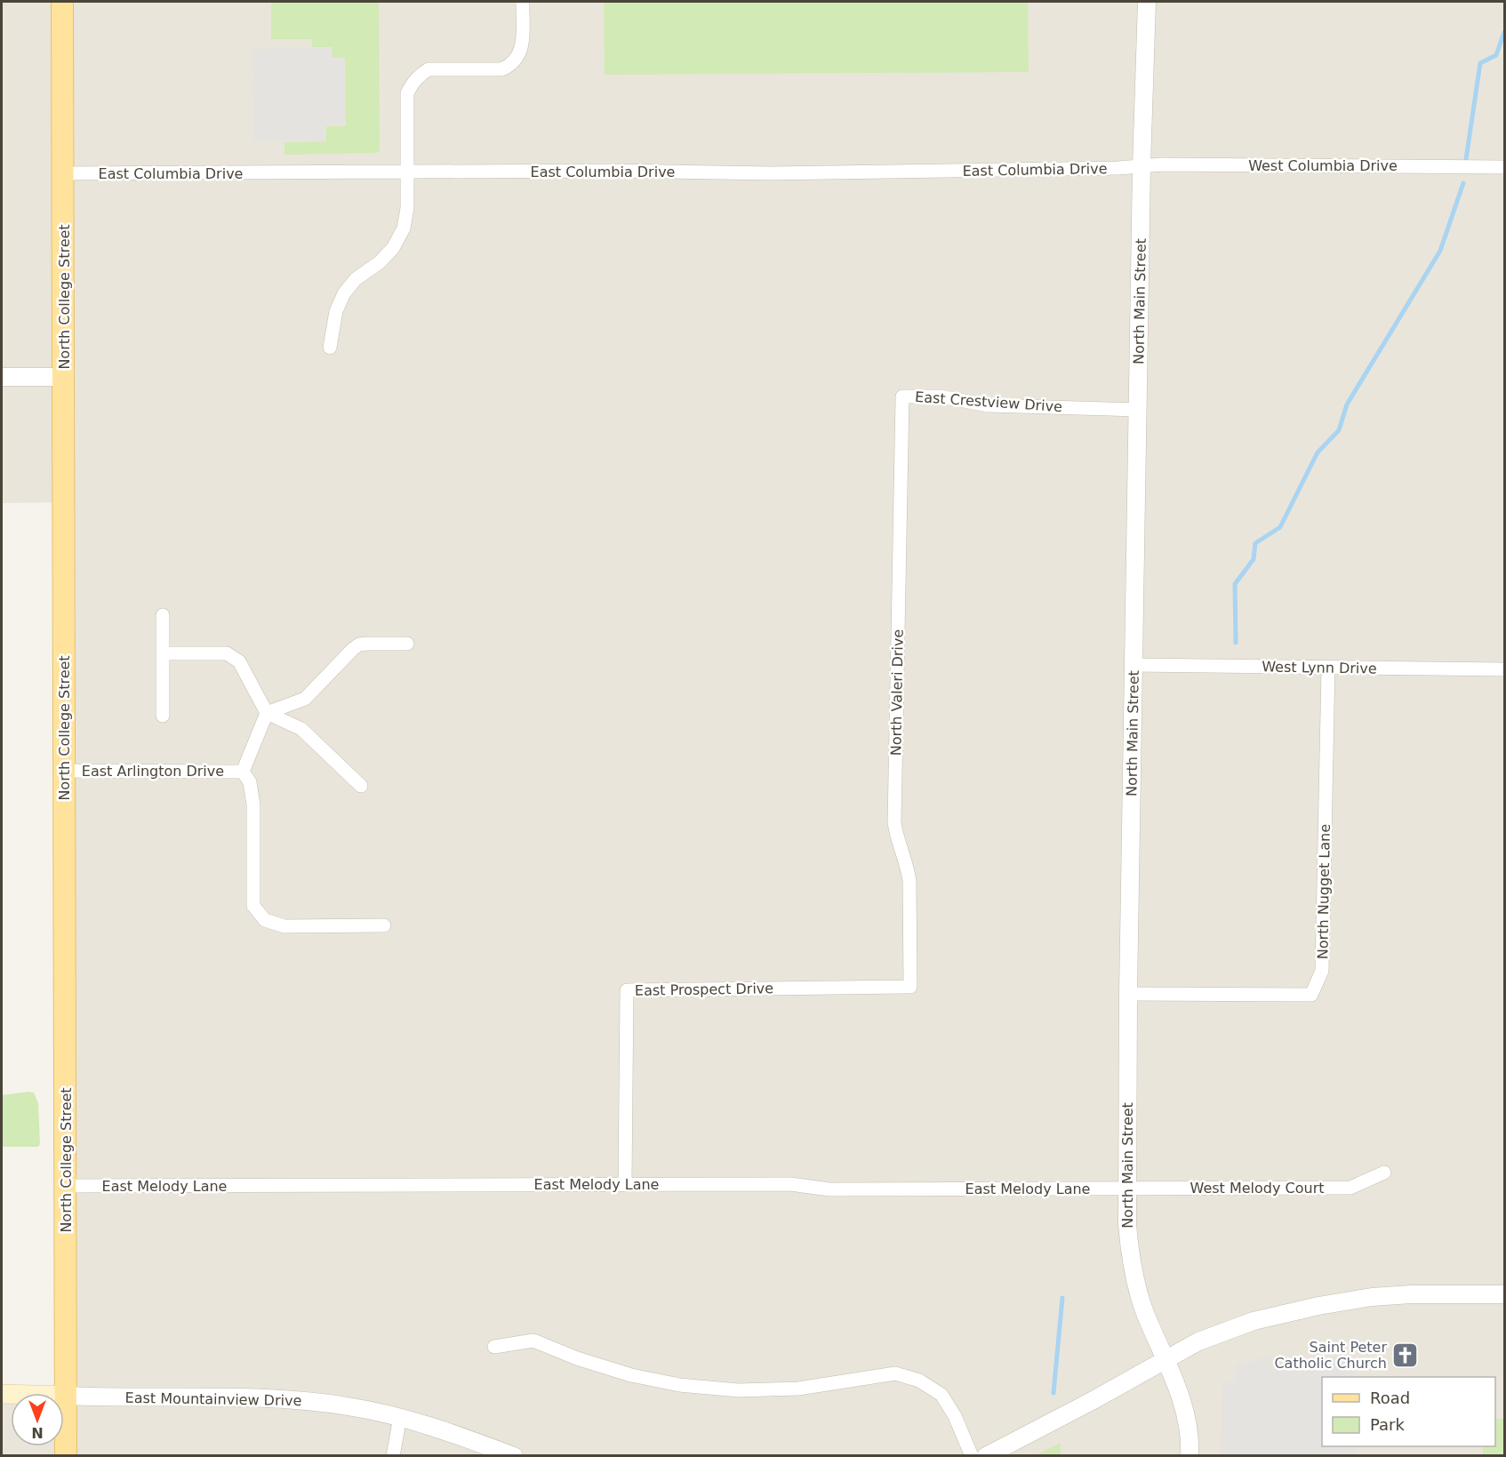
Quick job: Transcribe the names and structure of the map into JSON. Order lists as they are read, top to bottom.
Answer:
{
  "streets": {
    "main road": ["North College Street", "East Mountainview Drive"],
    "street": [
      "West Columbia Drive",
      "East Columbia Drive",
      "North Main Street",
      "East Crestview Drive",
      "West Lynn Drive",
      "North Valeri Drive",
      "East Arlington Drive",
      "North Nugget Lane",
      "East Prospect Drive",
      "East Melody Lane",
      "West Melody Court"
    ]
  },
  "crossings": [
    ["West Columbia Drive", "East Columbia Drive"],
    ["West Columbia Drive", "North Main Street"],
    ["East Columbia Drive", "North College Street"],
    ["East Columbia Drive", "North Main Street"],
    ["North College Street", "East Arlington Drive"],
    ["North College Street", "East Melody Lane"],
    ["North College Street", "East Mountainview Drive"],
    ["North Main Street", "East Crestview Drive"],
    ["North Main Street", "West Lynn Drive"],
    ["North Main Street", "North Nugget Lane"],
    ["North Main Street", "East Melody Lane"],
    ["North Main Street", "West Melody Court"],
    ["East Crestview Drive", "North Valeri Drive"],
    ["West Lynn Drive", "North Nugget Lane"],
    ["North Valeri Drive", "East Prospect Drive"],
    ["East Prospect Drive", "East Melody Lane"],
    ["East Melody Lane", "West Melody Court"]
  ],
  "places": {
    "church": ["Saint Peter Catholic Church"]
  },
  "legend": ["Road", "Park"],
  "north": "bottom"
}
